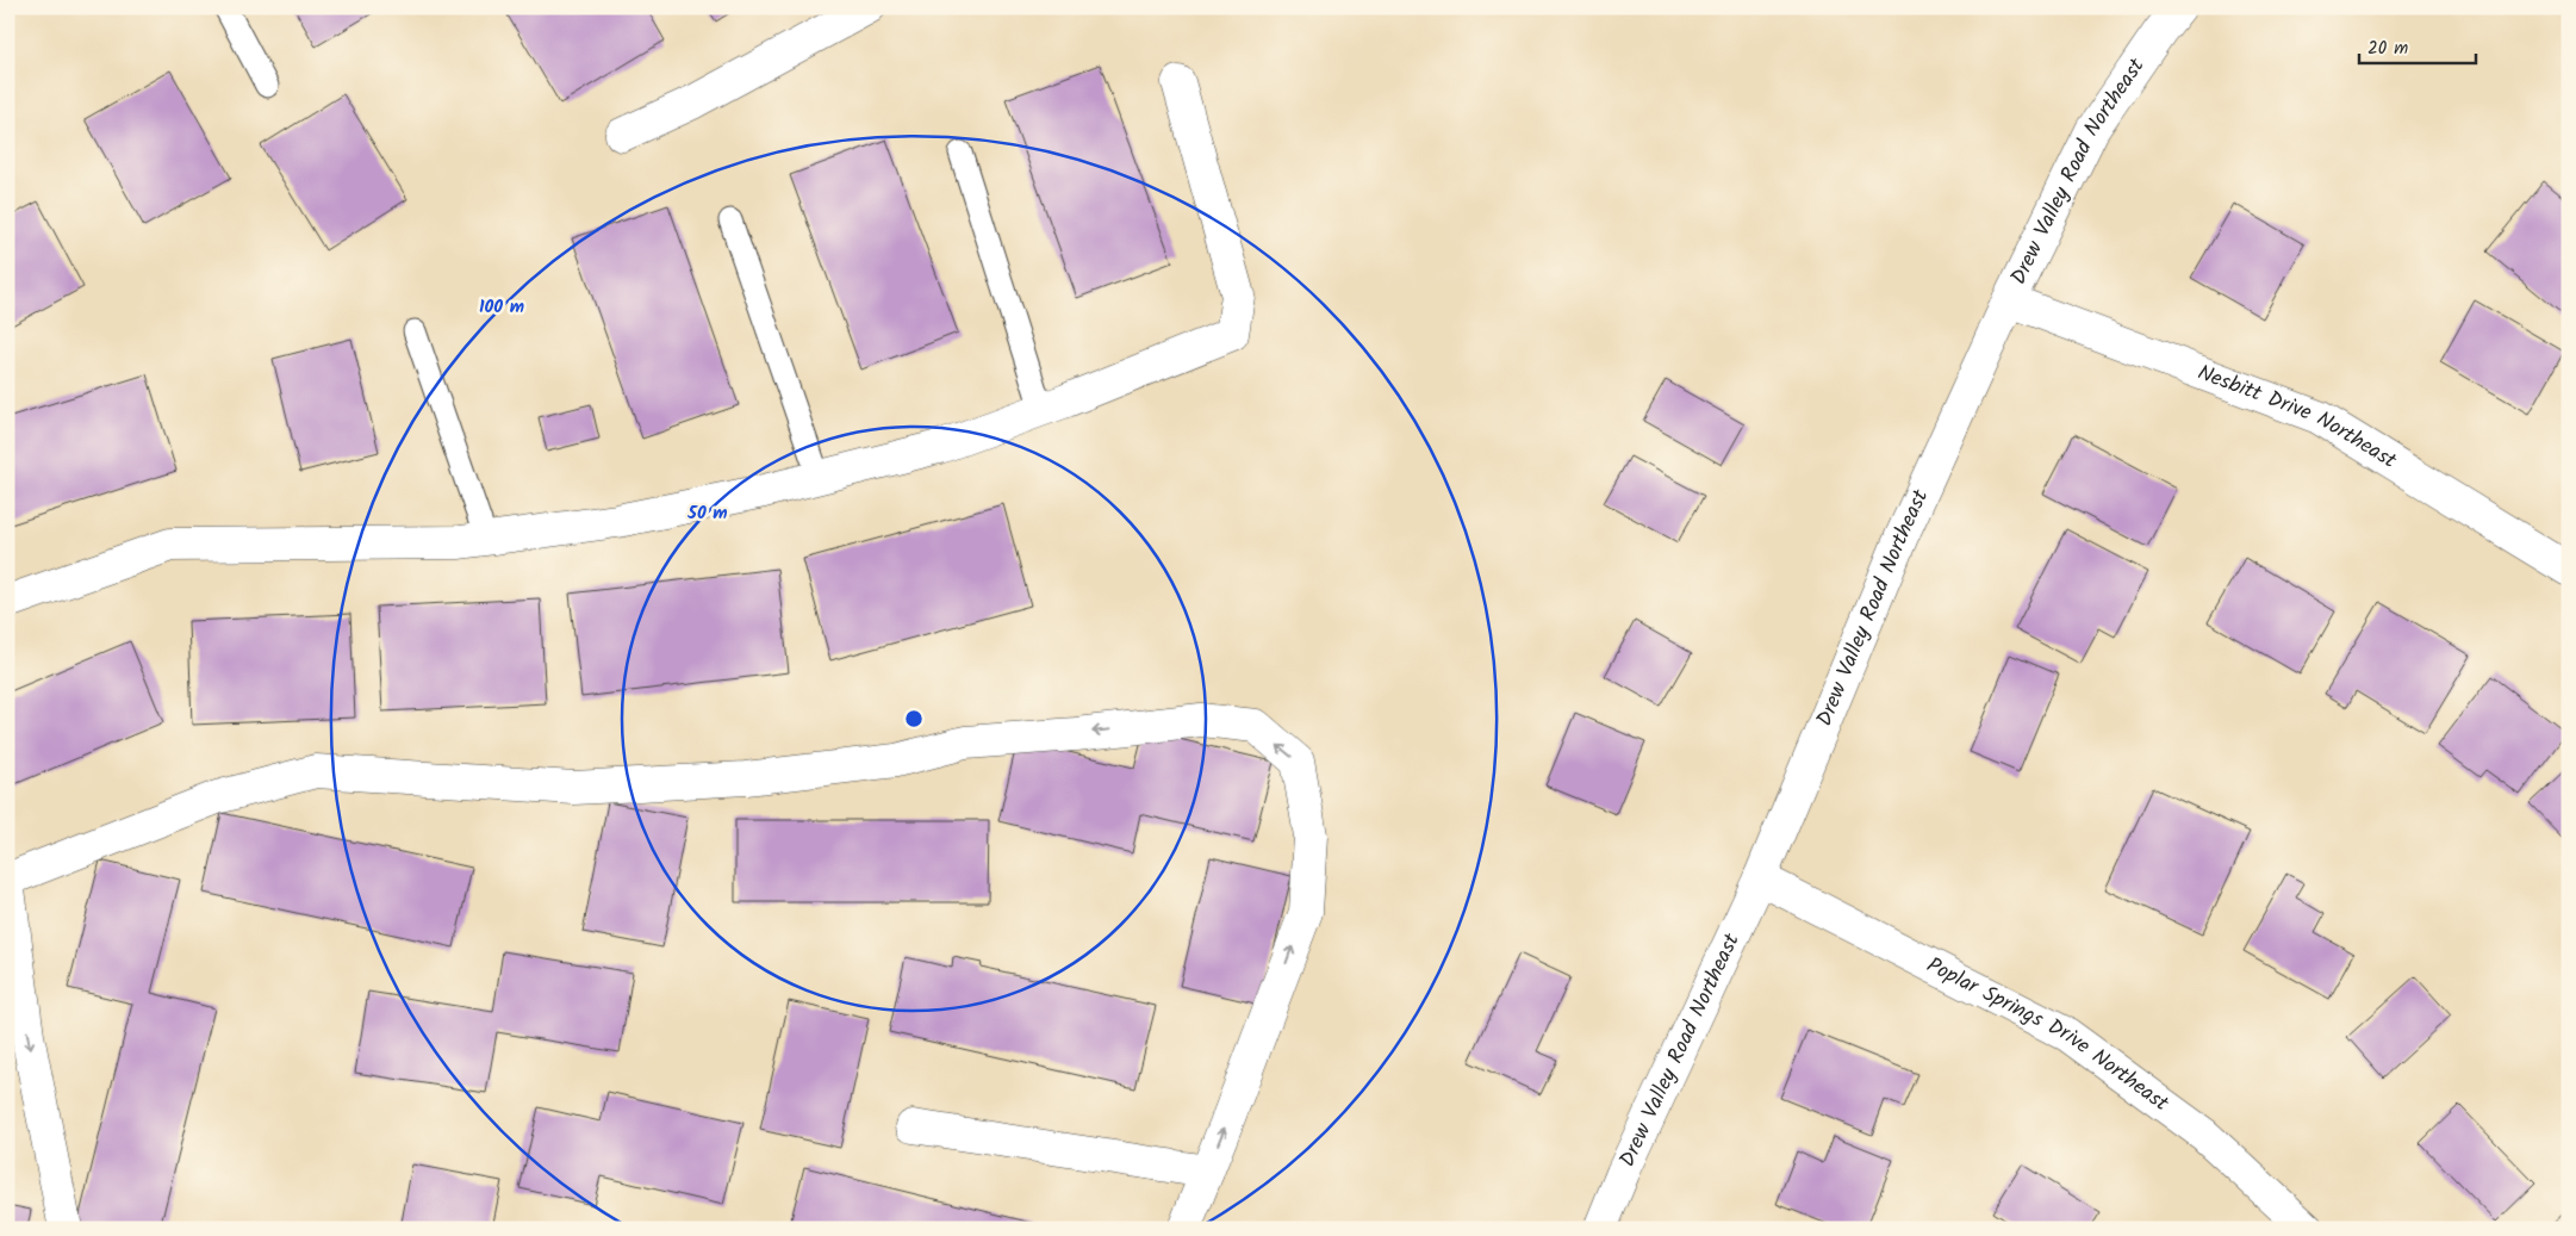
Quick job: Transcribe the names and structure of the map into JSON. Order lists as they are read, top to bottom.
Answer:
{
  "streets": {
    "street": ["Drew Valley Road Northeast", "Nesbitt Drive Northeast", "Poplar Springs Drive Northeast"]
  },
  "crossings": [
    ["Drew Valley Road Northeast", "Nesbitt Drive Northeast"],
    ["Drew Valley Road Northeast", "Poplar Springs Drive Northeast"]
  ],
  "scale_bar": "20 m",
  "rings": ["100 m", "50 m"]
}
